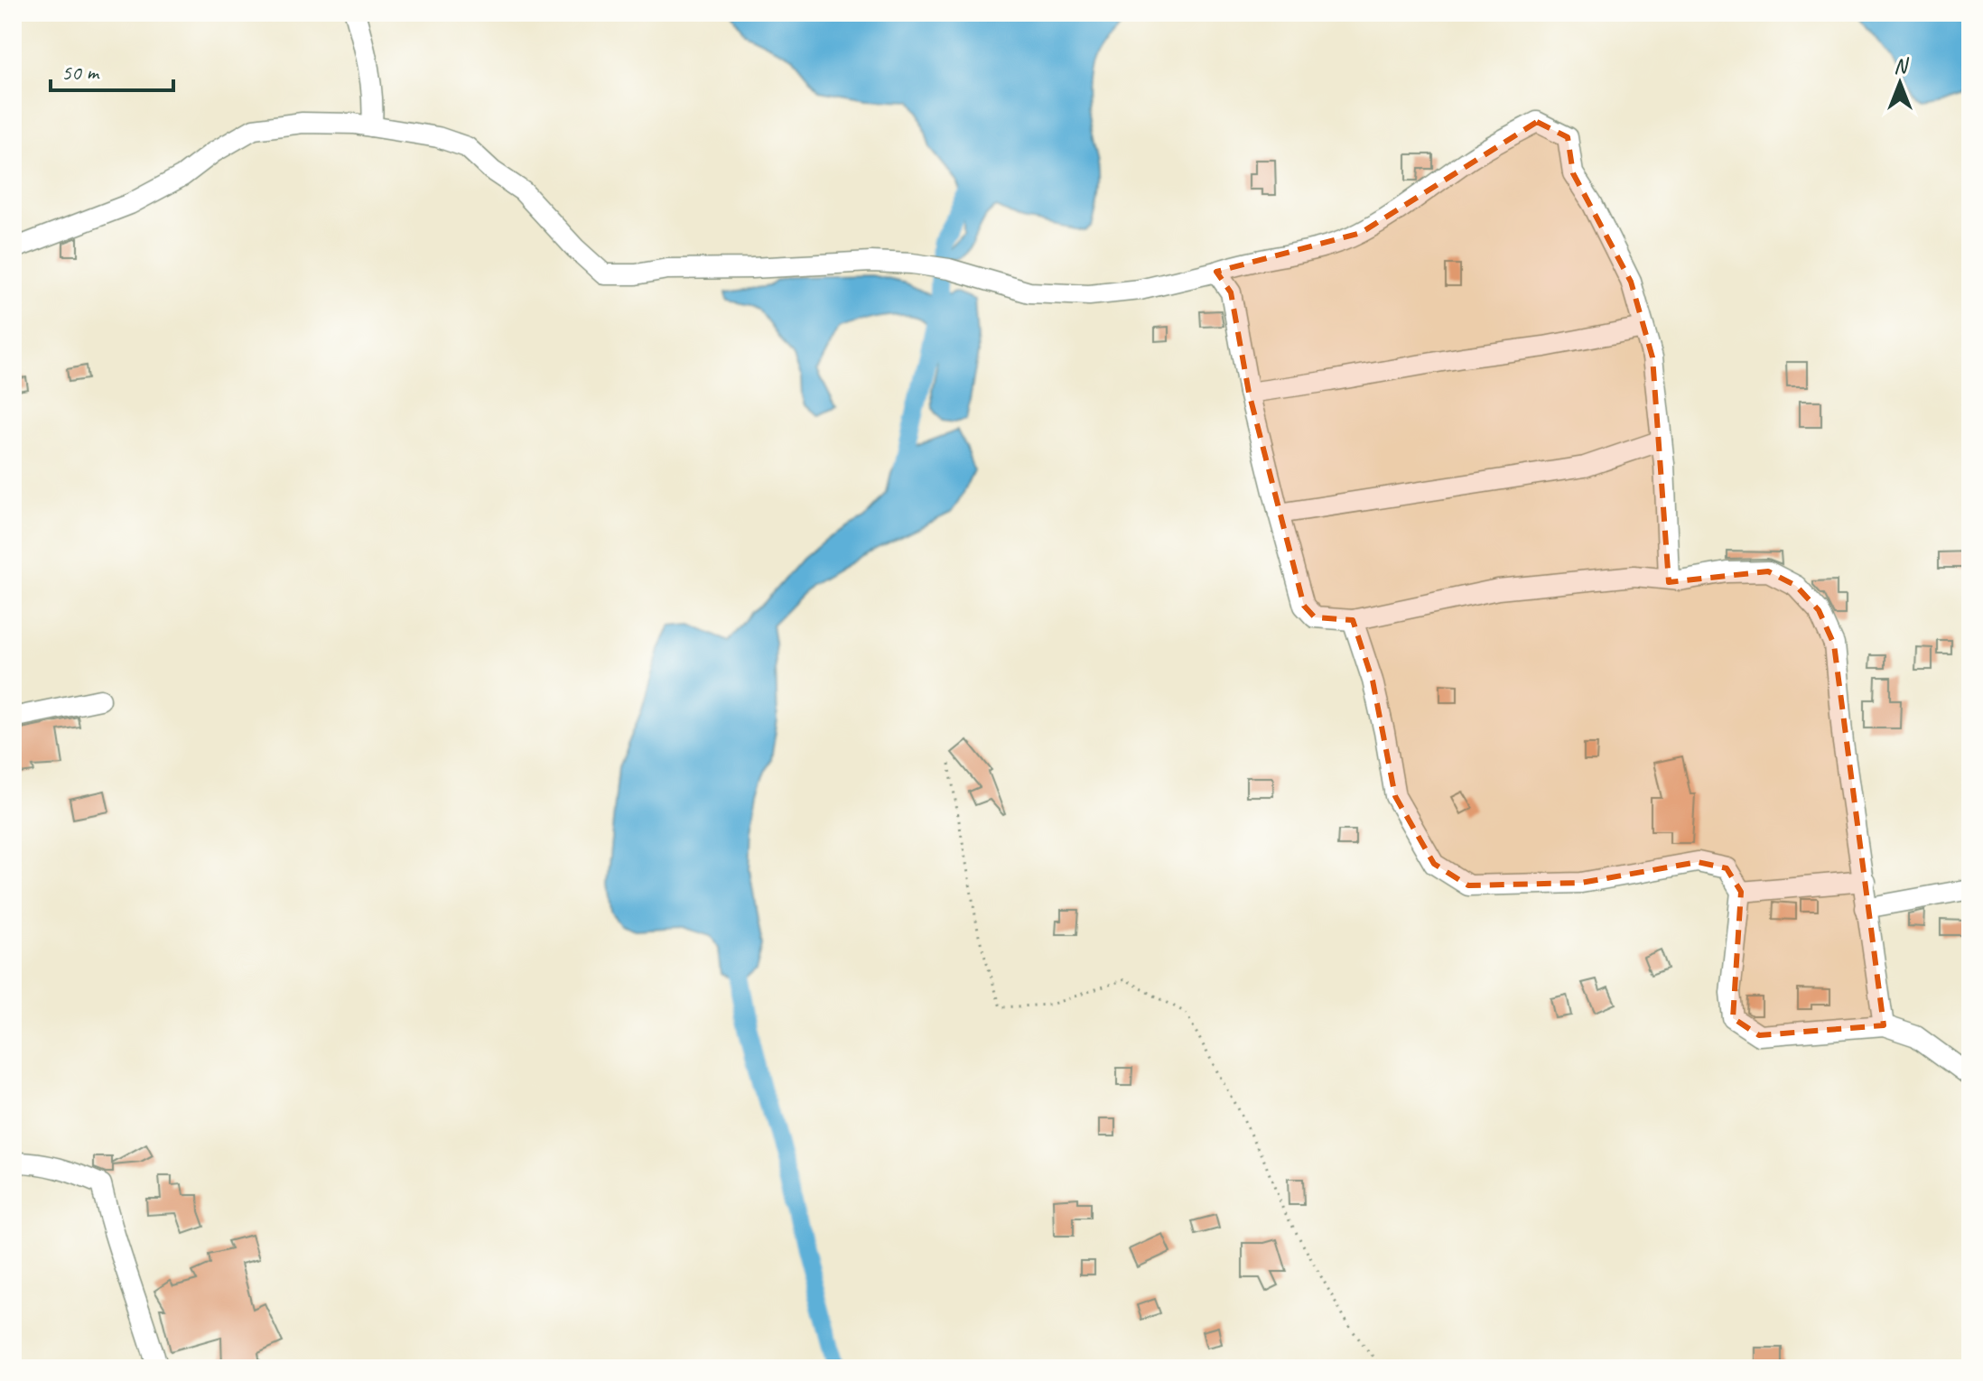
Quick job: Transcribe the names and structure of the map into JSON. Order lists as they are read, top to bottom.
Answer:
{
  "scale_bar": "50 m",
  "north": "top"
}
